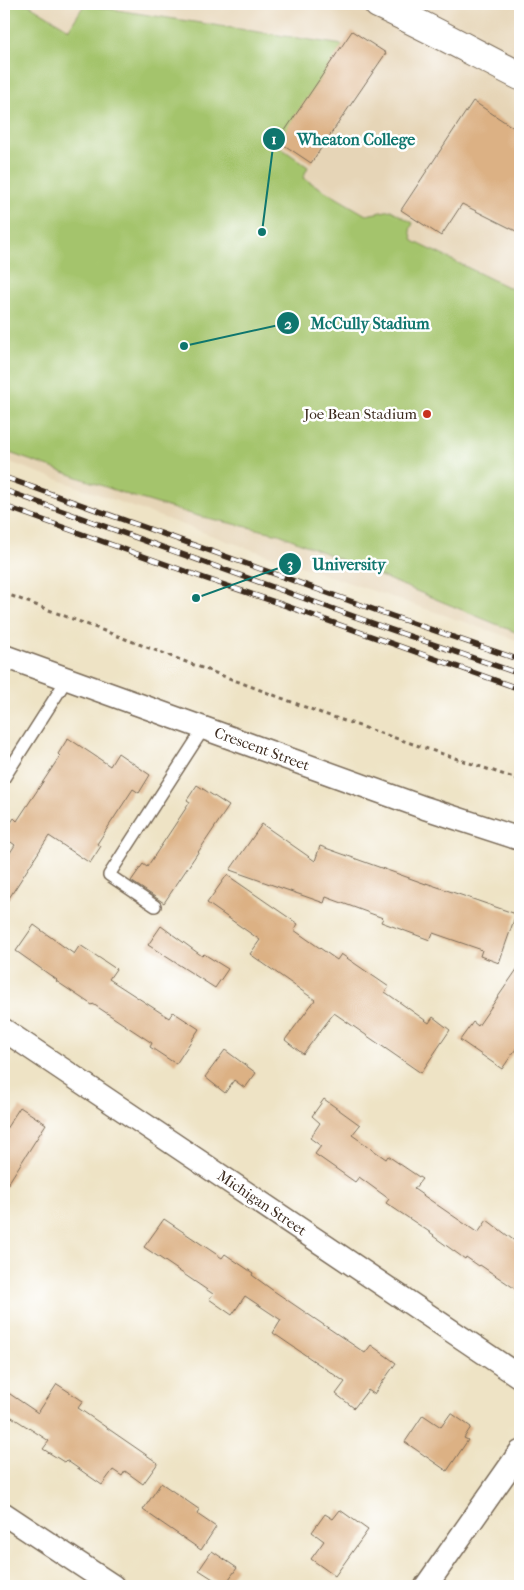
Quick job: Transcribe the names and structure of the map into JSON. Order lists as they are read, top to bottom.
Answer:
{
  "streets": {
    "street": ["Crescent Street", "Michigan Street"]
  },
  "places": [
    "Wheaton College",
    "McCully Stadium",
    "Joe Bean Stadium",
    "University"
  ]
}
